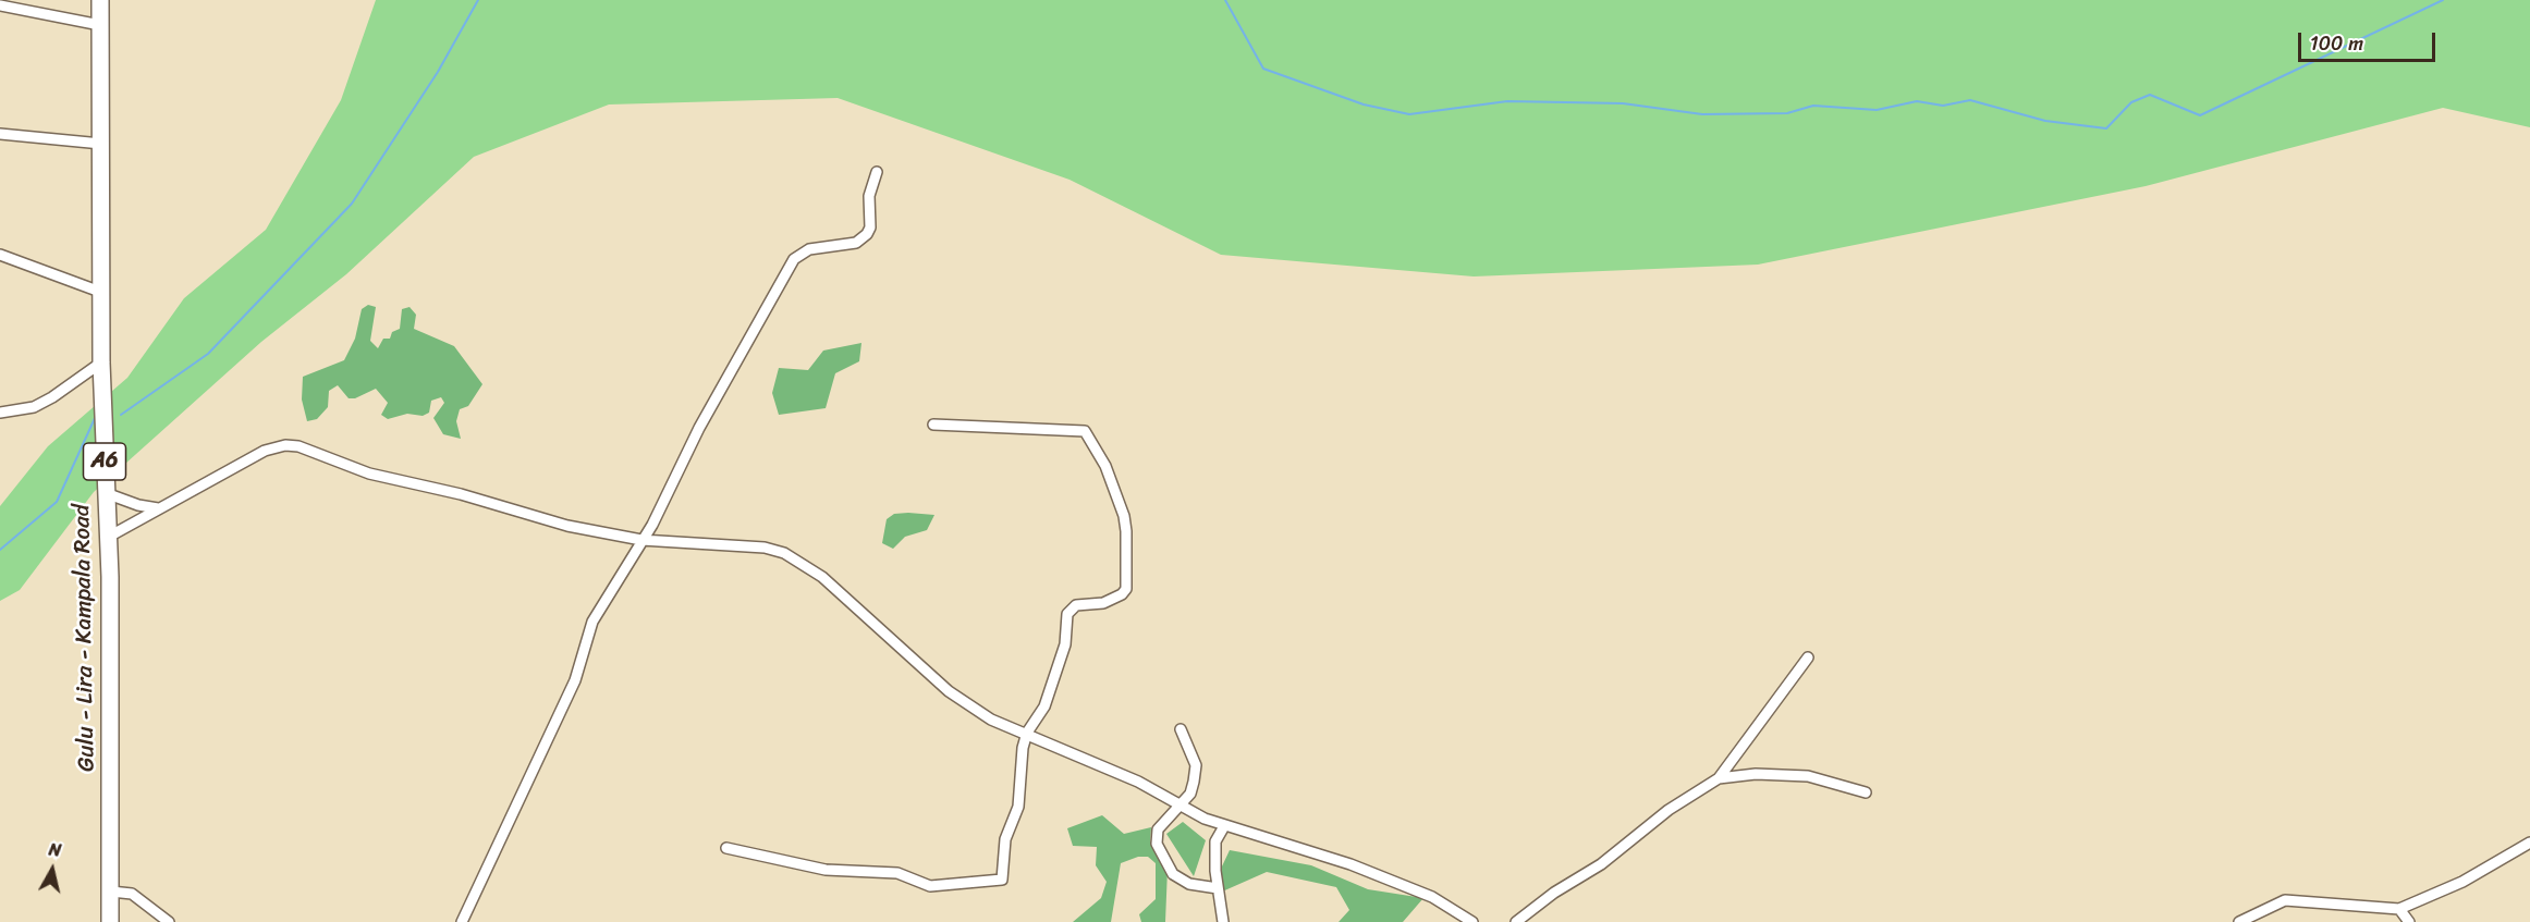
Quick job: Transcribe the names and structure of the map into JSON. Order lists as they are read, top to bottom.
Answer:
{
  "streets": {
    "main road": ["A6", "Gulu - Lira - Kampala Road"]
  },
  "scale_bar": "100 m",
  "north": "top"
}
